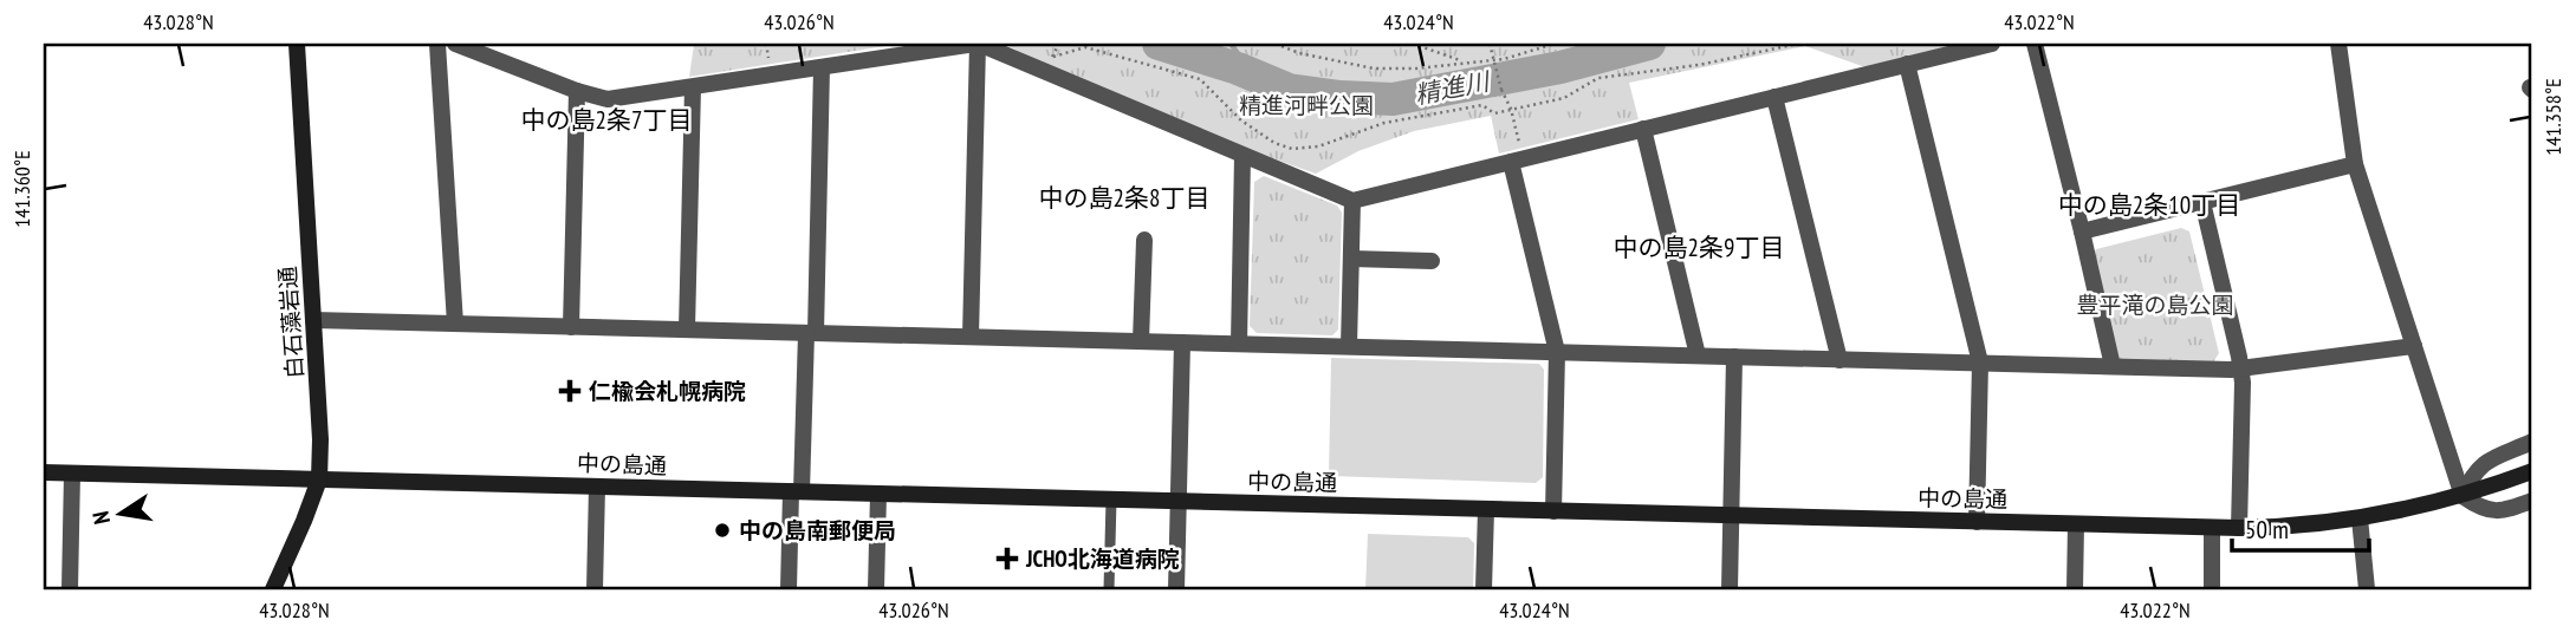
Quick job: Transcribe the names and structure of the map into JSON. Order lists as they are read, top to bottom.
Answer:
{
  "streets": {
    "street": ["白石藻岩通", "中の島通"]
  },
  "crossings": [
    ["白石藻岩通", "中の島通"]
  ],
  "districts": [
    "中の島2条7丁目",
    "中の島2条8丁目",
    "中の島2条10丁目",
    "中の島2条9丁目"
  ],
  "water": ["精進川"],
  "parks": ["精進河畔公園", "豊平滝の島公園"],
  "places": {
    "health": ["仁楡会札幌病院", "JCHO北海道病院"],
    "other": ["中の島南郵便局"]
  },
  "scale_bar": "50 m",
  "north": "left",
  "coordinates": [
    "43.028°N",
    "43.026°N",
    "43.024°N",
    "43.022°N",
    "141.358°E",
    "141.360°E"
  ]
}
